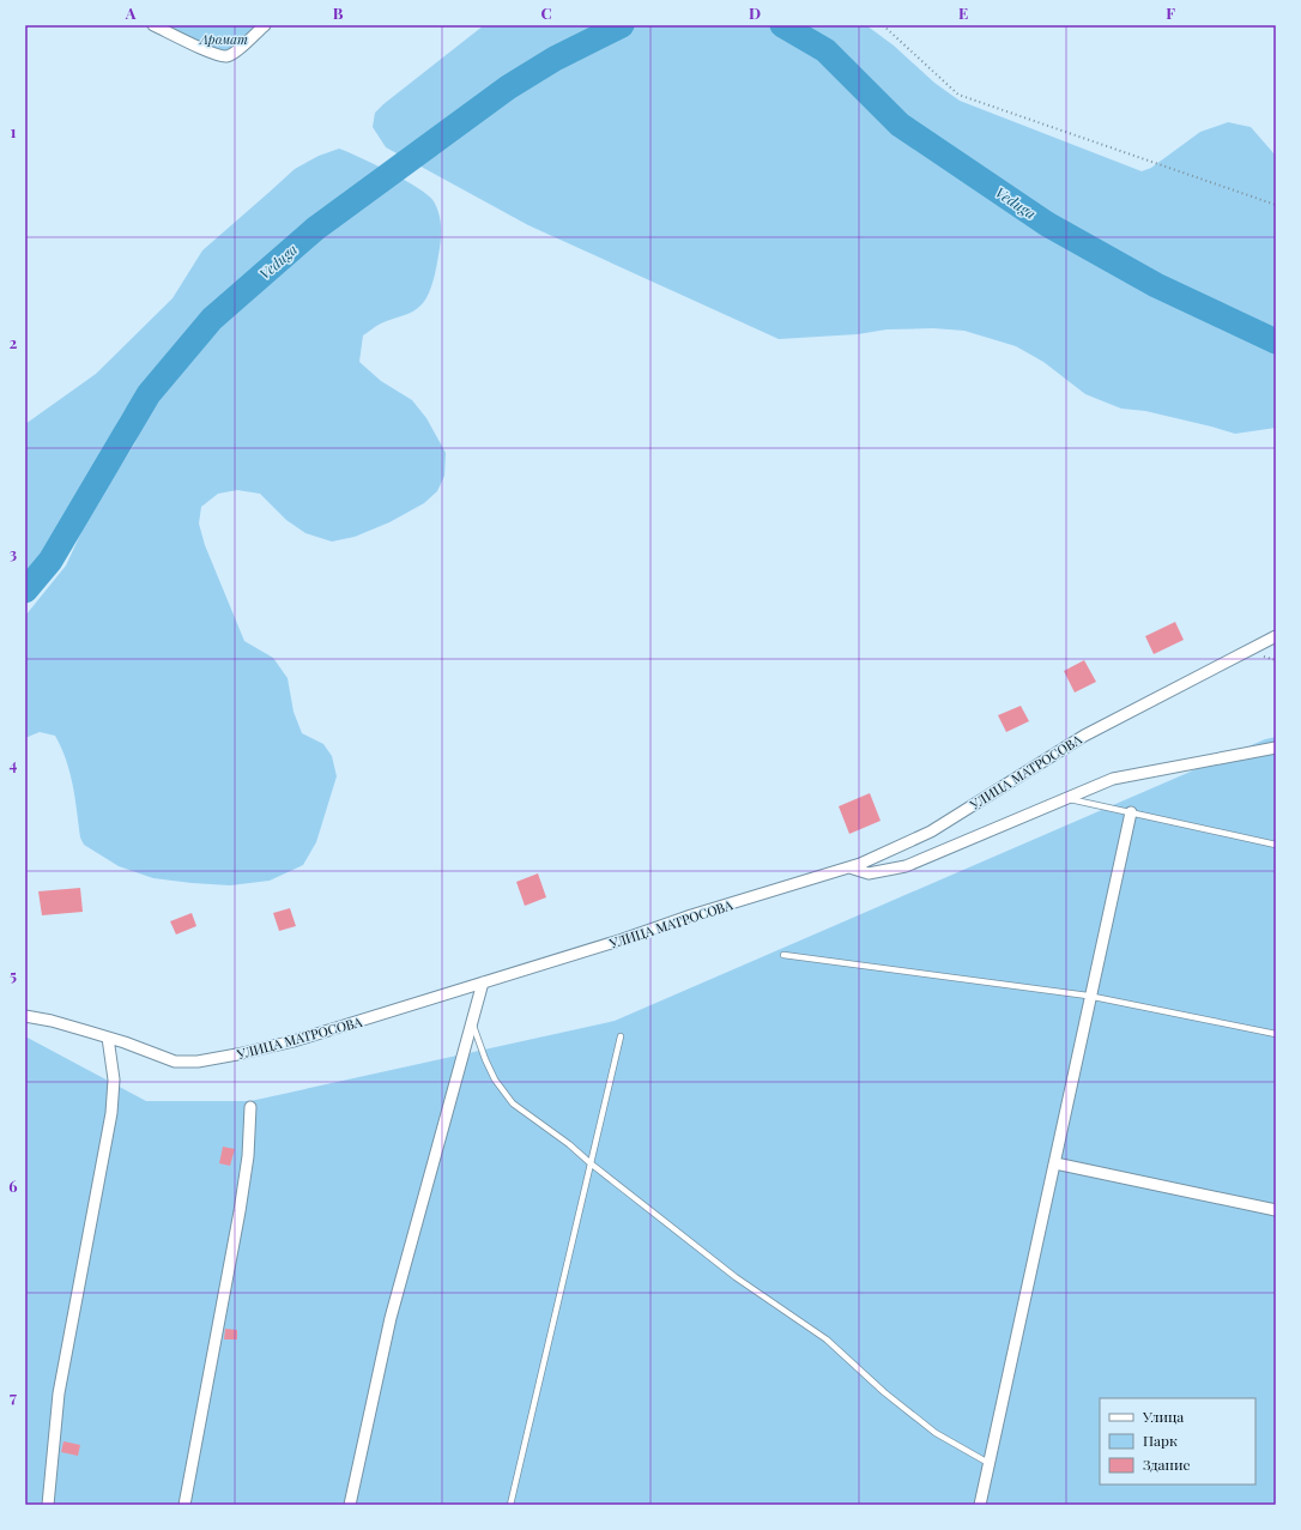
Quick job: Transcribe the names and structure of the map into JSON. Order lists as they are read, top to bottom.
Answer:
{
  "streets": {
    "street": ["УЛИЦА МАТРОСОВА"]
  },
  "water": ["Veduga"],
  "parks": ["Аромат"],
  "legend": ["Улица", "Парк", "Здание"],
  "grid": {
    "columns": [
      "A",
      "B",
      "C",
      "D",
      "E",
      "F"
    ],
    "rows": [
      "1",
      "2",
      "3",
      "4",
      "5",
      "6",
      "7"
    ]
  }
}
